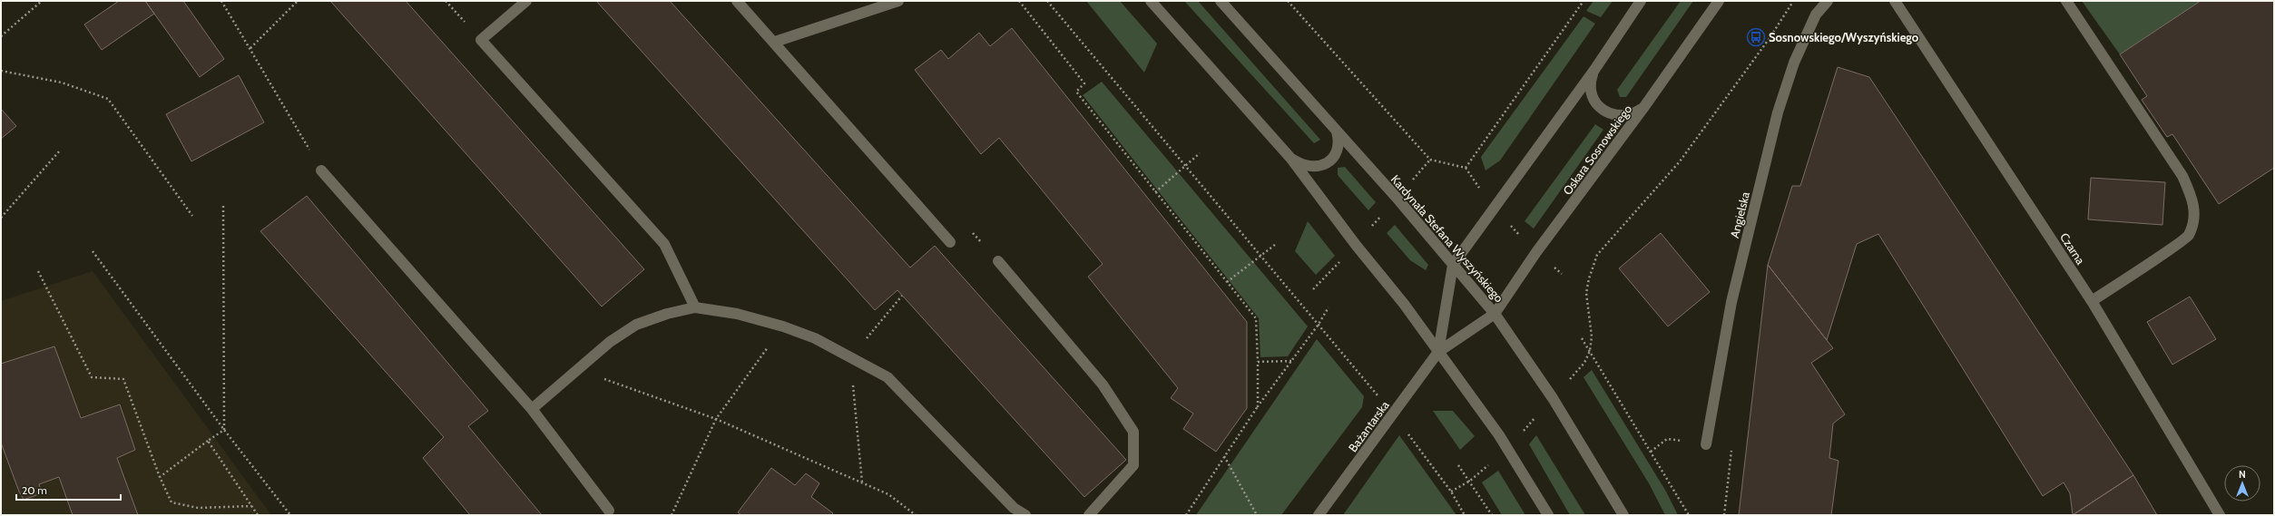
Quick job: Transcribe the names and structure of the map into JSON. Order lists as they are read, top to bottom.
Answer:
{
  "streets": {
    "street": [
      "Oskara Sosnowskiego",
      "Angielska",
      "Kardynała Stefana Wyszyńskiego",
      "Czarna",
      "Bażantarska"
    ]
  },
  "crossings": [
    ["Oskara Sosnowskiego", "Kardynała Stefana Wyszyńskiego"]
  ],
  "places": {
    "bus stop": ["Sosnowskiego/Wyszyńskiego"]
  },
  "scale_bar": "20 m",
  "north": "top"
}
